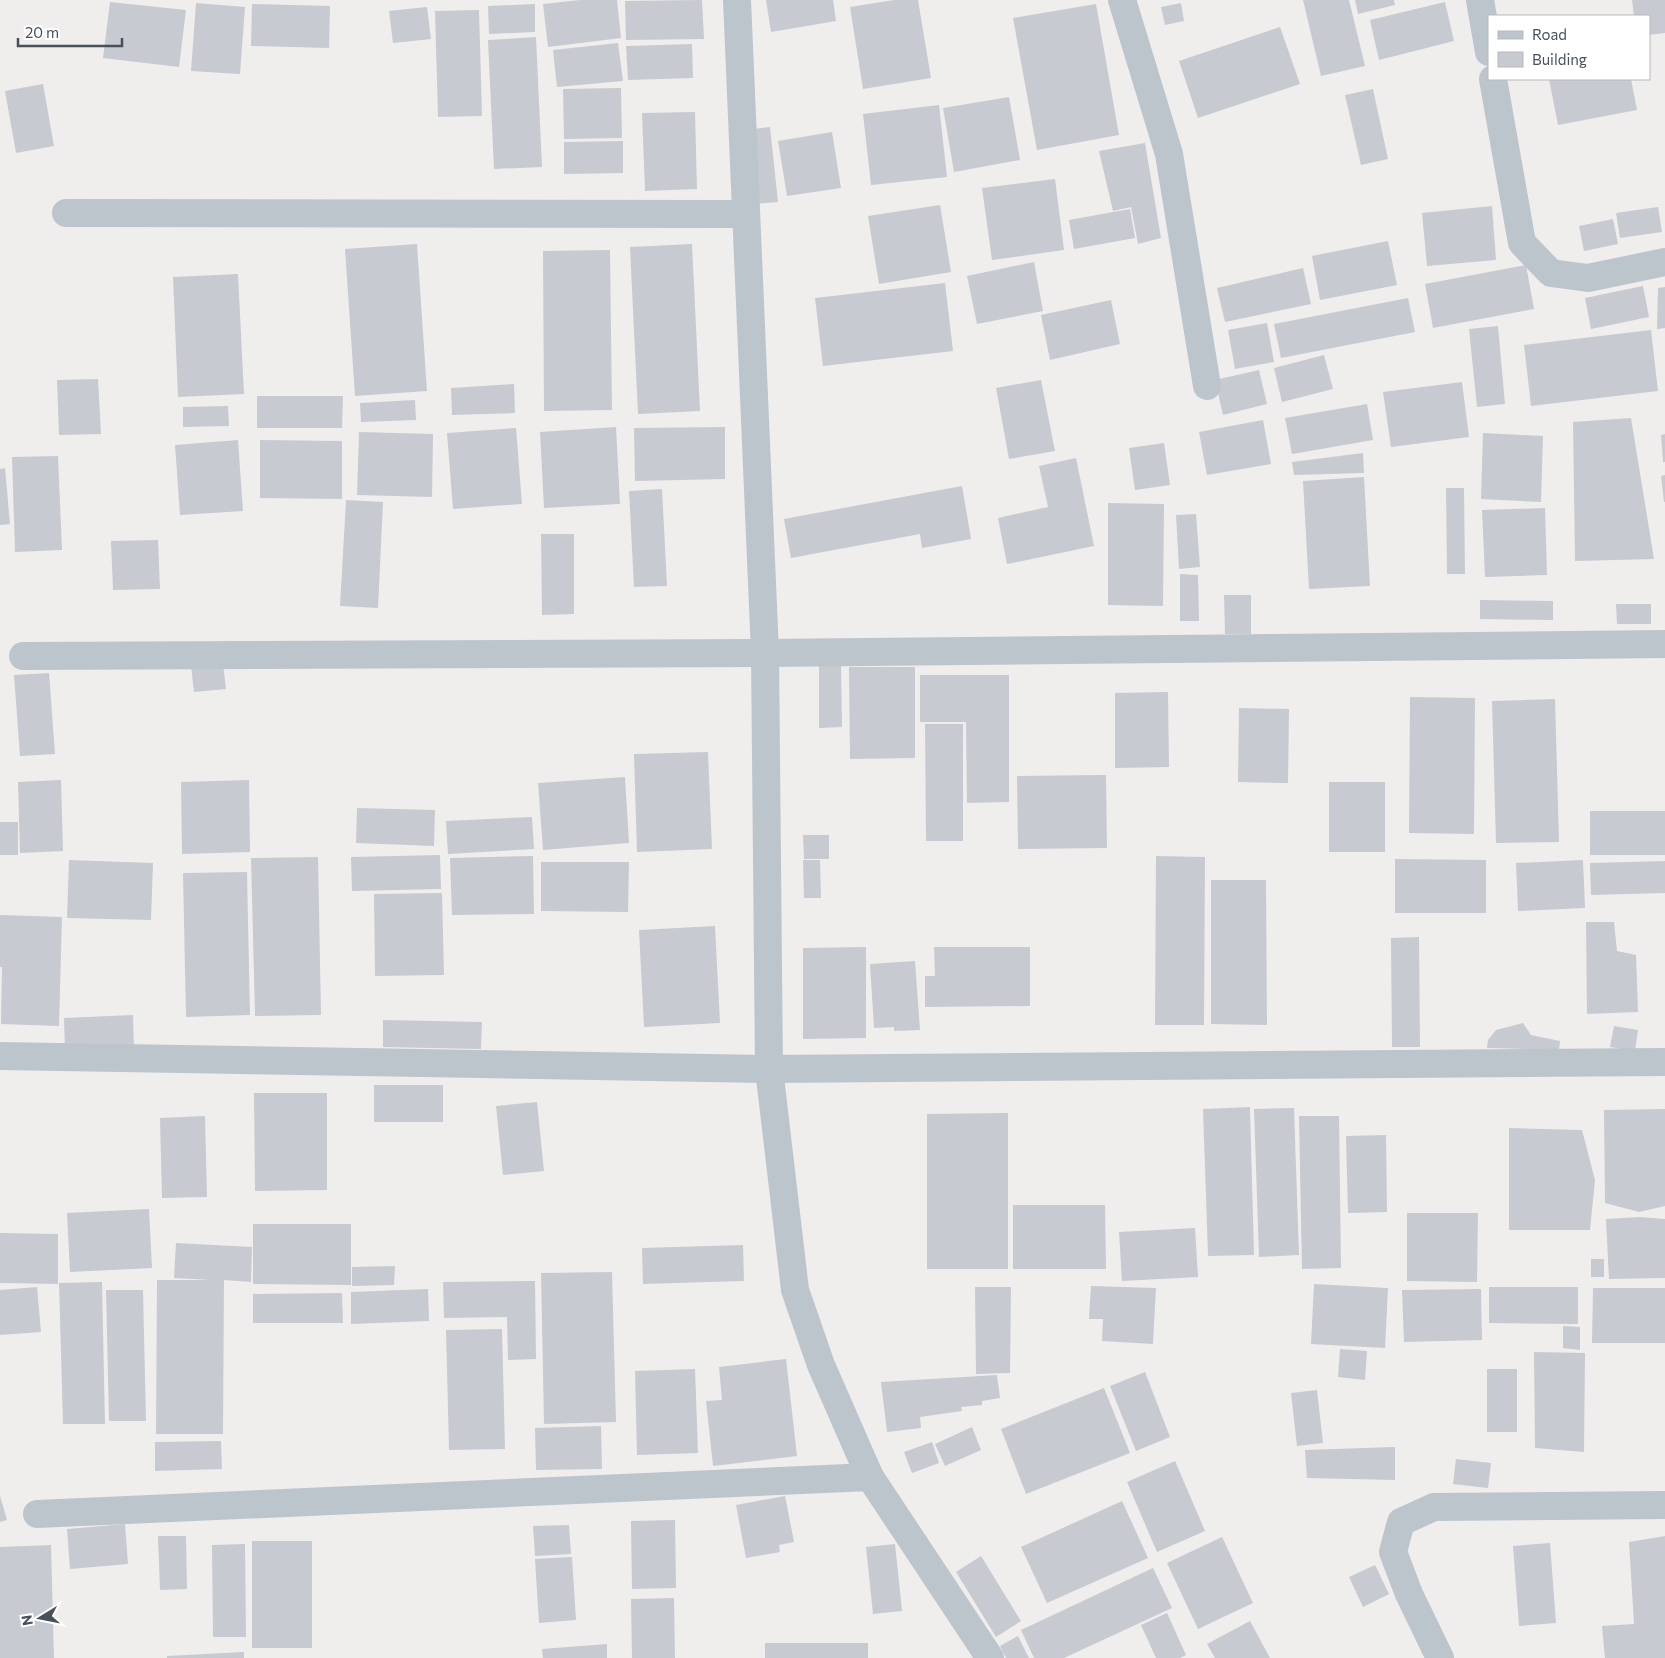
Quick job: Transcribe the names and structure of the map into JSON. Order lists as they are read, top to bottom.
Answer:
{
  "legend": ["Road", "Building"],
  "scale_bar": "20 m",
  "north": "left"
}
